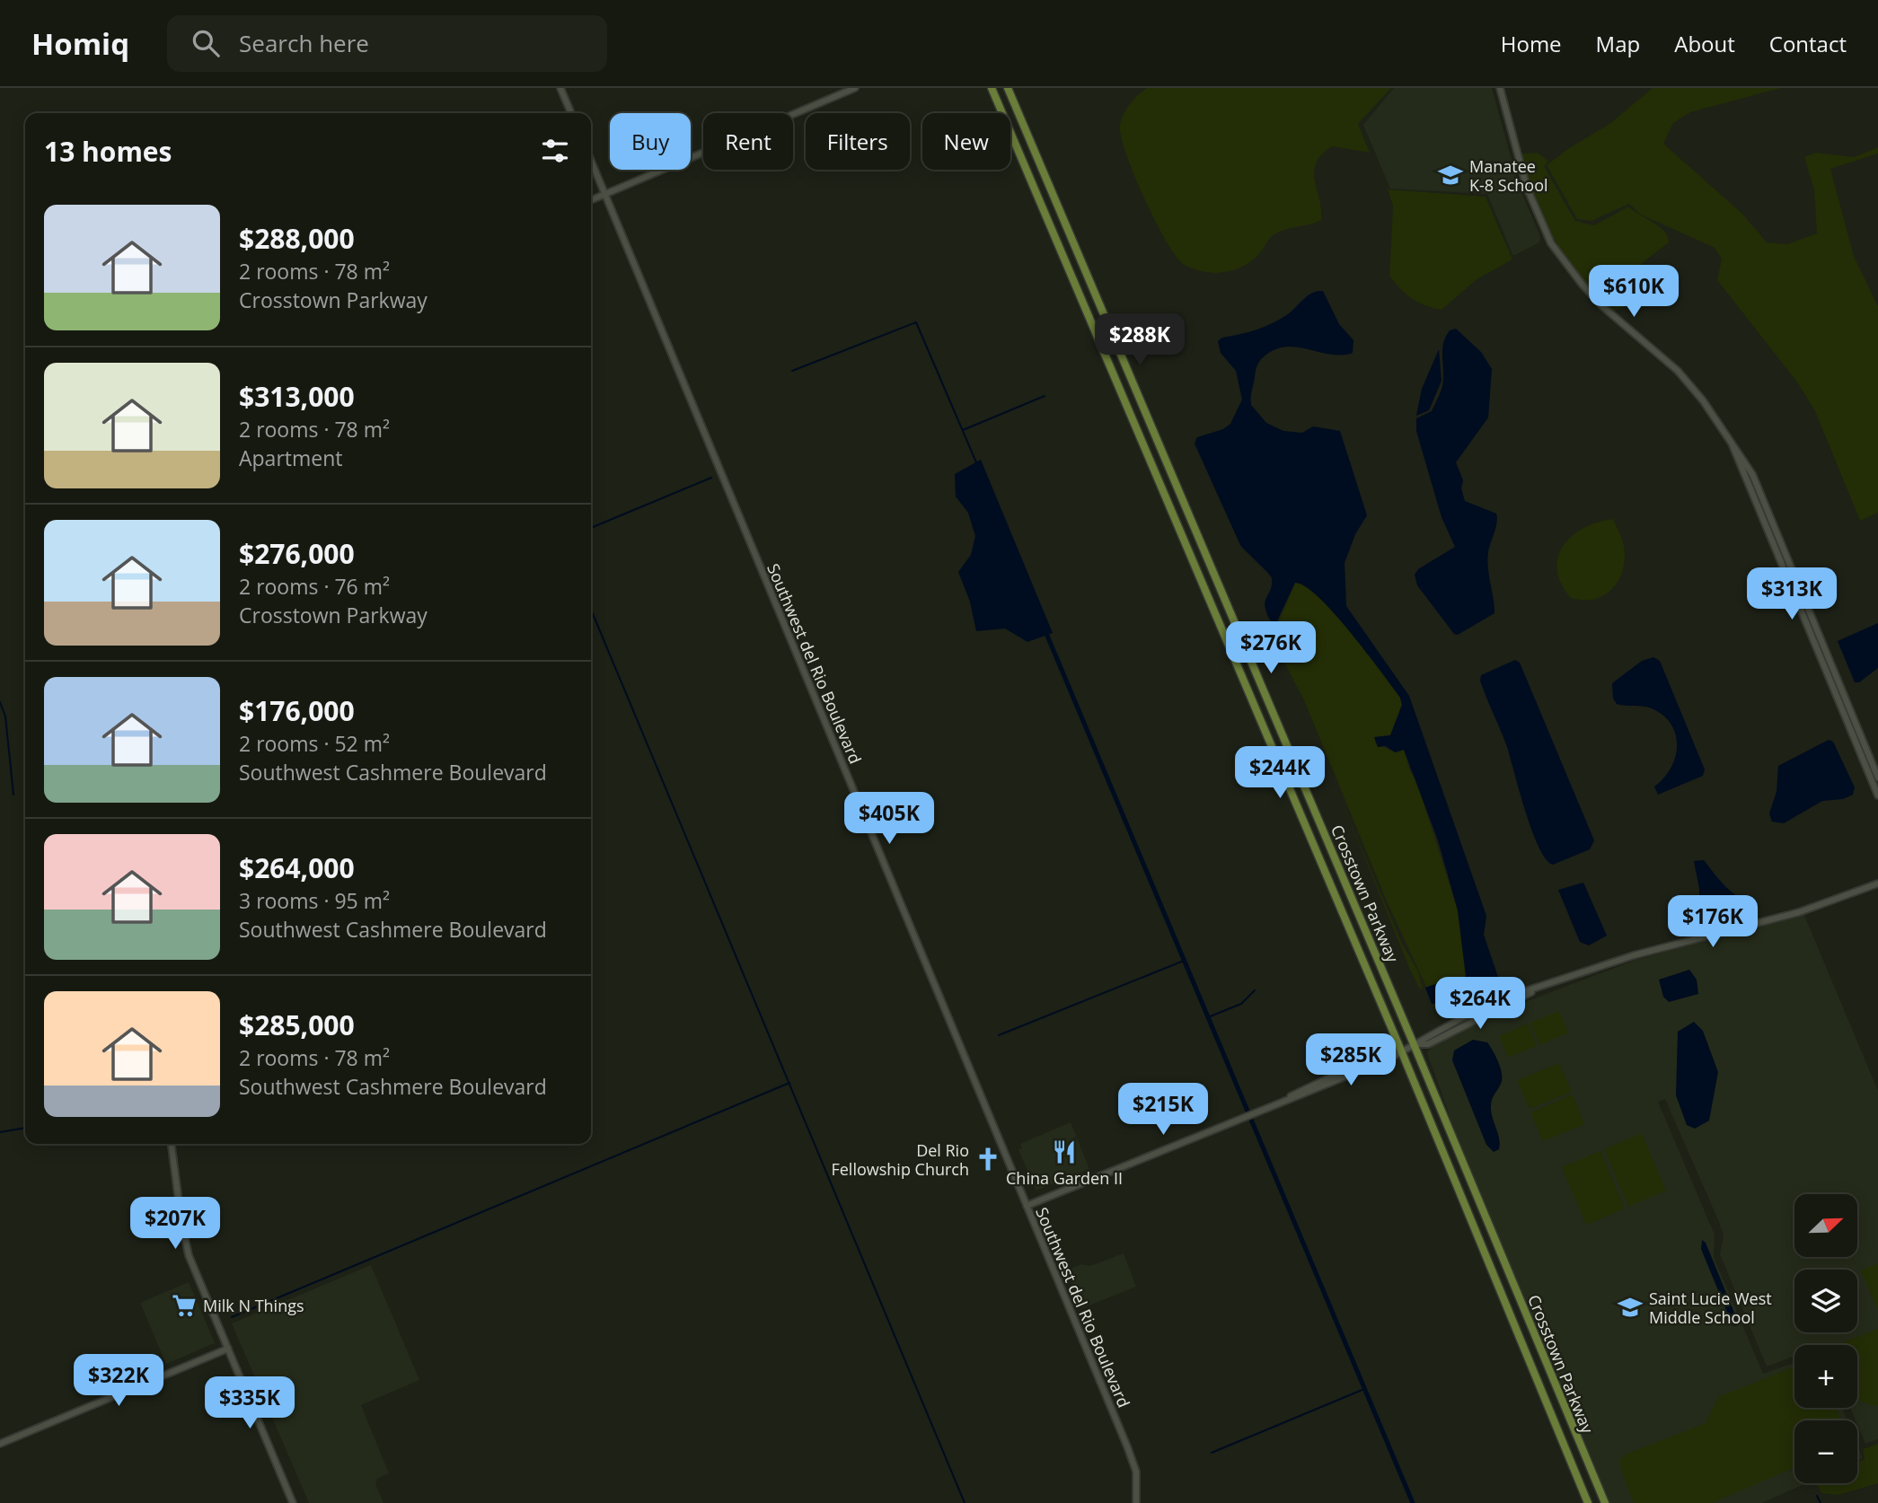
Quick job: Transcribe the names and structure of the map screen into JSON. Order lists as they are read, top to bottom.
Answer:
{
  "streets": {
    "main road": ["Crosstown Parkway"],
    "street": ["Southwest del Rio Boulevard"]
  },
  "places": {
    "school or university": ["Manatee K-8 School", "Saint Lucie West Middle School"],
    "restaurant": ["China Garden II"],
    "church": ["Del Rio Fellowship Church"],
    "supermarket": ["Milk N Things"]
  },
  "north": "top right",
  "page": {
    "header": "Homiq",
    "search": "Search here",
    "nav": [
      "Home",
      "Map",
      "About",
      "Contact"
    ],
    "chip": [
      "Buy",
      "Rent",
      "Filters",
      "New"
    ],
    "heading": "13 homes",
    "list": [
      {
        "name": "$288,000",
        "note": "2 rooms · 78 m² · Crosstown Parkway"
      },
      {
        "name": "$313,000",
        "note": "2 rooms · 78 m² · Apartment"
      },
      {
        "name": "$276,000",
        "note": "2 rooms · 76 m² · Crosstown Parkway"
      },
      {
        "name": "$176,000",
        "note": "2 rooms · 52 m² · Southwest Cashmere Boulevard"
      },
      {
        "name": "$264,000",
        "note": "3 rooms · 95 m² · Southwest Cashmere Boulevard"
      },
      {
        "name": "$285,000",
        "note": "2 rooms · 78 m² · Southwest Cashmere Boulevard"
      }
    ],
    "price": [
      "$610K",
      "$288K",
      "$313K",
      "$276K",
      "$244K",
      "$405K",
      "$176K",
      "$264K",
      "$285K",
      "$215K",
      "$207K",
      "$322K",
      "$335K"
    ],
    "map_buttons": ["+", "−"]
  }
}
